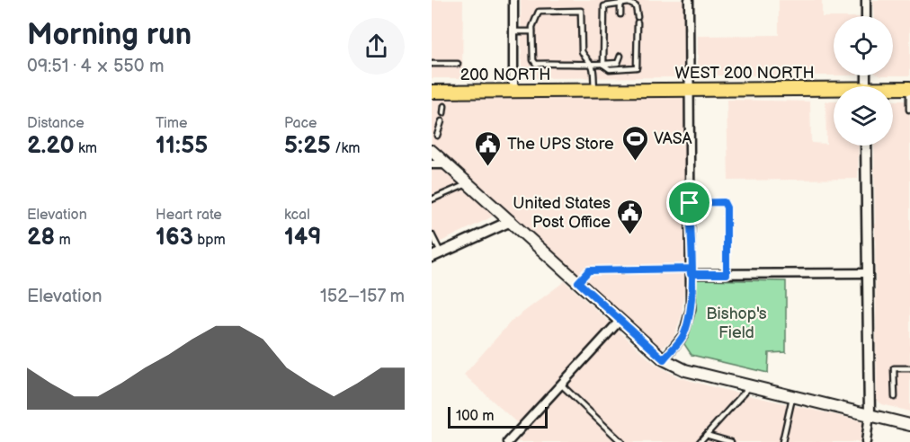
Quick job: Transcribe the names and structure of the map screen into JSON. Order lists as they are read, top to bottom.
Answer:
{
  "streets": {
    "main road": ["WEST 200 NORTH", "200 NORTH"]
  },
  "crossings": [
    ["WEST 200 NORTH", "200 NORTH"]
  ],
  "parks": ["Bishop's Field"],
  "places": {
    "sports": ["VASA"],
    "public building": ["The UPS Store", "United States Post Office"]
  },
  "scale_bar": "100 m",
  "page": {
    "heading": ["Morning run", "09:51 · 4 × 550 m"],
    "stats": [
      ["Distance", "2.20 km"],
      ["Time", "11:55"],
      ["Pace", "5:25 /km"],
      ["Elevation", "28 m"],
      ["Heart rate", "163 bpm"],
      ["kcal", "149"]
    ],
    "chart": ["Elevation", "152–157 m"],
    "scale": "100 m"
  }
}
